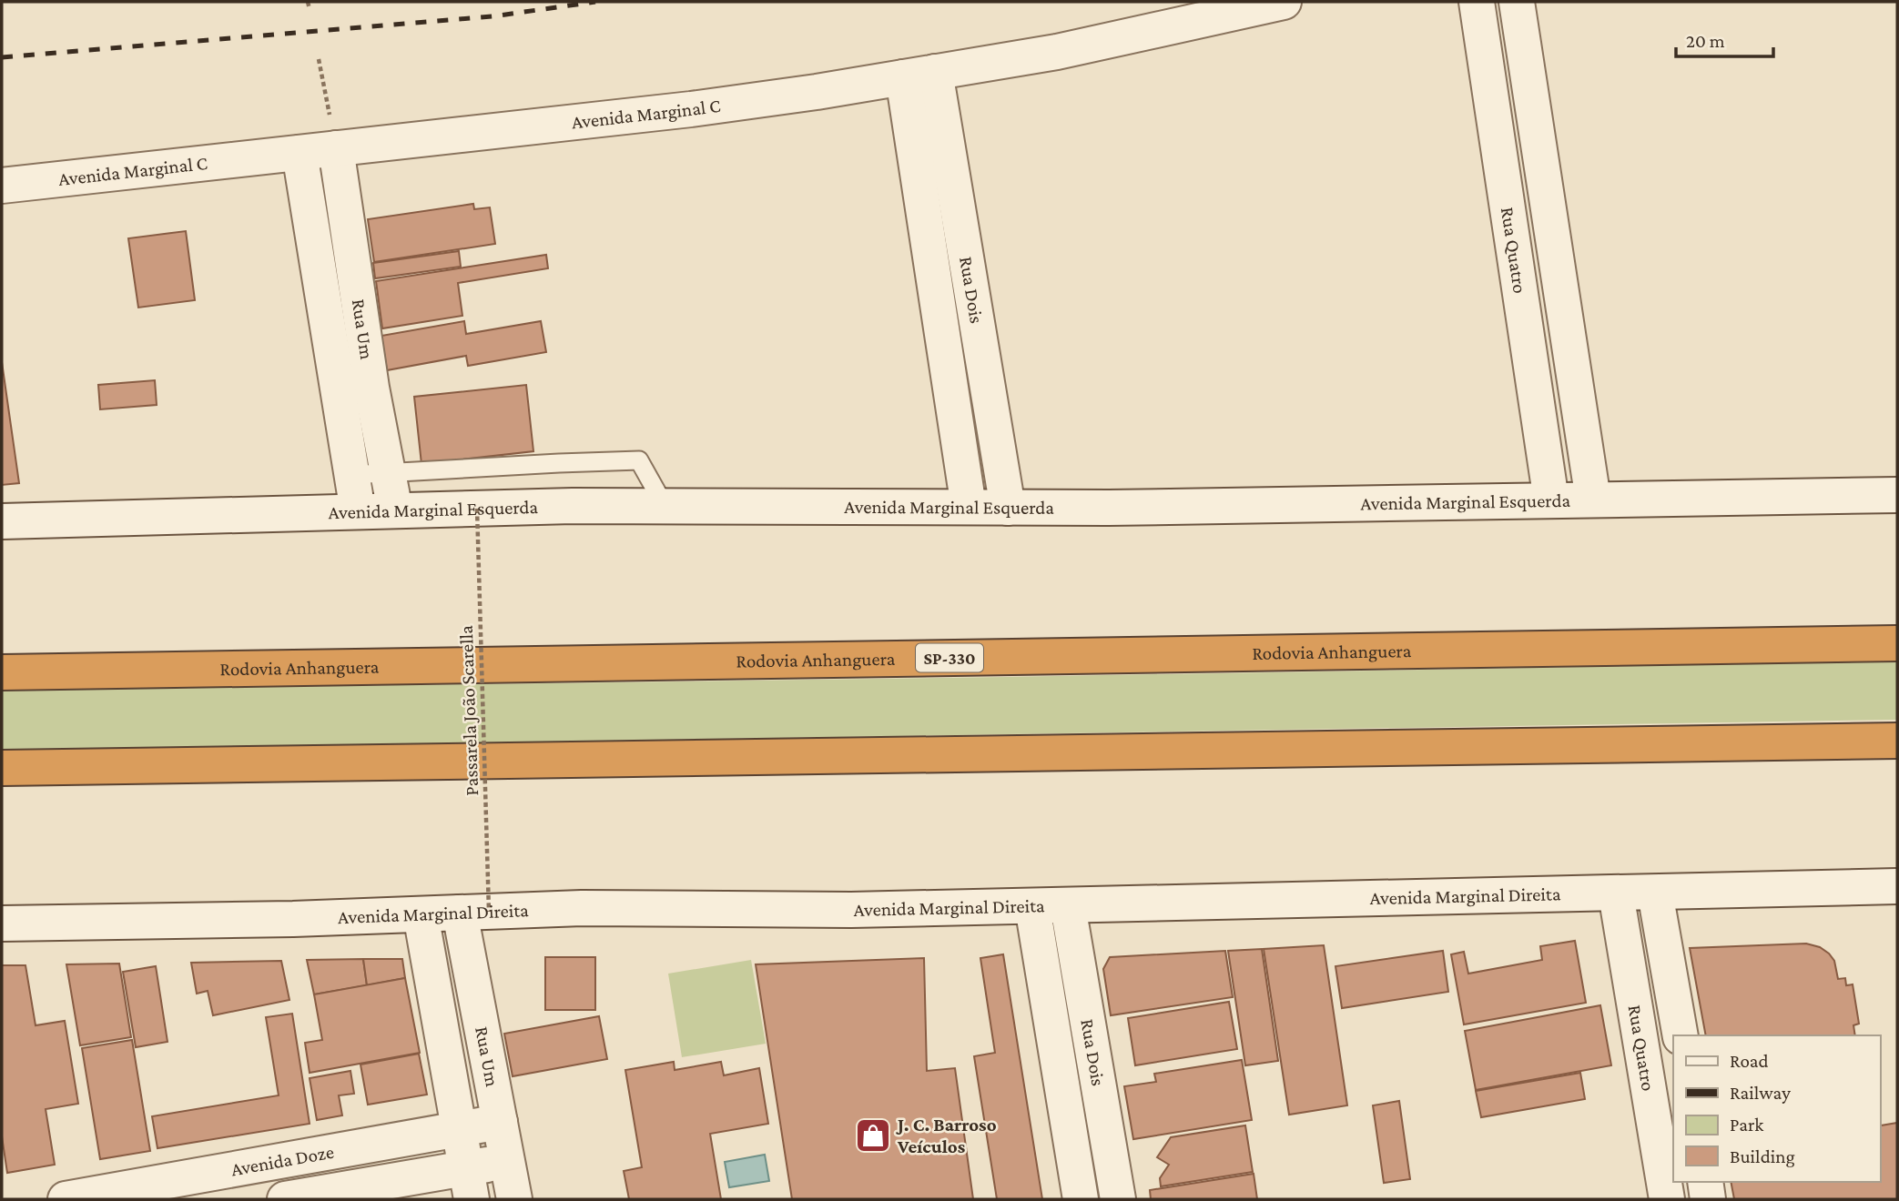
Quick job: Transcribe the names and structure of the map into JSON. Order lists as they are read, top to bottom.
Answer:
{
  "streets": {
    "highway": ["Rodovia Anhanguera", "SP-330"],
    "street": [
      "Avenida Marginal C",
      "Rua Quatro",
      "Rua Dois",
      "Rua Um",
      "Avenida Marginal Esquerda",
      "Avenida Marginal Direita",
      "Avenida Doze"
    ],
    "path": ["Passarela João Scarella"]
  },
  "crossings": [
    ["Avenida Marginal C", "Rua Dois"],
    ["Avenida Marginal C", "Rua Um"],
    ["Rua Quatro", "Avenida Marginal Esquerda"],
    ["Rua Quatro", "Avenida Marginal Direita"],
    ["Rua Dois", "Avenida Marginal Esquerda"],
    ["Rua Dois", "Avenida Marginal Direita"],
    ["Rua Um", "Avenida Marginal Esquerda"],
    ["Rua Um", "Passarela João Scarella"],
    ["Rua Um", "Avenida Marginal Direita"],
    ["Rua Um", "Avenida Doze"],
    ["Avenida Marginal Esquerda", "Passarela João Scarella"],
    ["Passarela João Scarella", "Avenida Marginal Direita"]
  ],
  "places": {
    "shop": ["J. C. Barroso Veículos"]
  },
  "legend": [
    "Road",
    "Railway",
    "Park",
    "Building"
  ],
  "scale_bar": "20 m"
}
